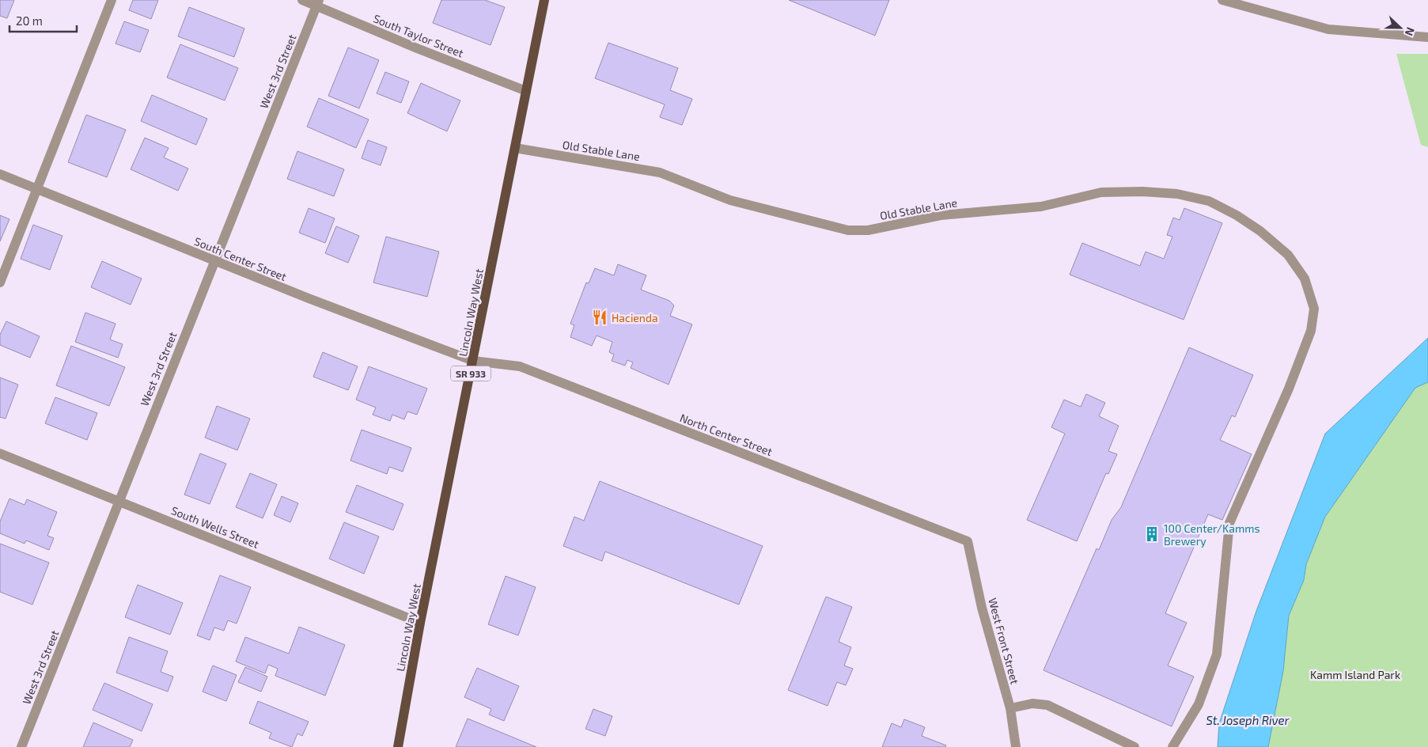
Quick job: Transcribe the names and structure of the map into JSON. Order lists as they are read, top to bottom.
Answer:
{
  "streets": {
    "main road": ["Lincoln Way West", "SR 933"],
    "street": [
      "South Taylor Street",
      "West 3rd Street",
      "Old Stable Lane",
      "South Center Street",
      "North Center Street",
      "South Wells Street",
      "West Front Street"
    ]
  },
  "crossings": [
    ["South Taylor Street", "West 3rd Street"],
    ["South Taylor Street", "Lincoln Way West"],
    ["West 3rd Street", "South Center Street"],
    ["West 3rd Street", "South Wells Street"],
    ["Old Stable Lane", "Lincoln Way West"],
    ["South Center Street", "Lincoln Way West"],
    ["South Center Street", "North Center Street"],
    ["Lincoln Way West", "North Center Street"],
    ["Lincoln Way West", "South Wells Street"],
    ["North Center Street", "West Front Street"]
  ],
  "water": ["St. Joseph River"],
  "parks": ["Kamm Island Park"],
  "places": {
    "restaurant": ["Hacienda"],
    "building": ["100 Center/Kamms Brewery"]
  },
  "scale_bar": "20 m",
  "north": "right"
}
